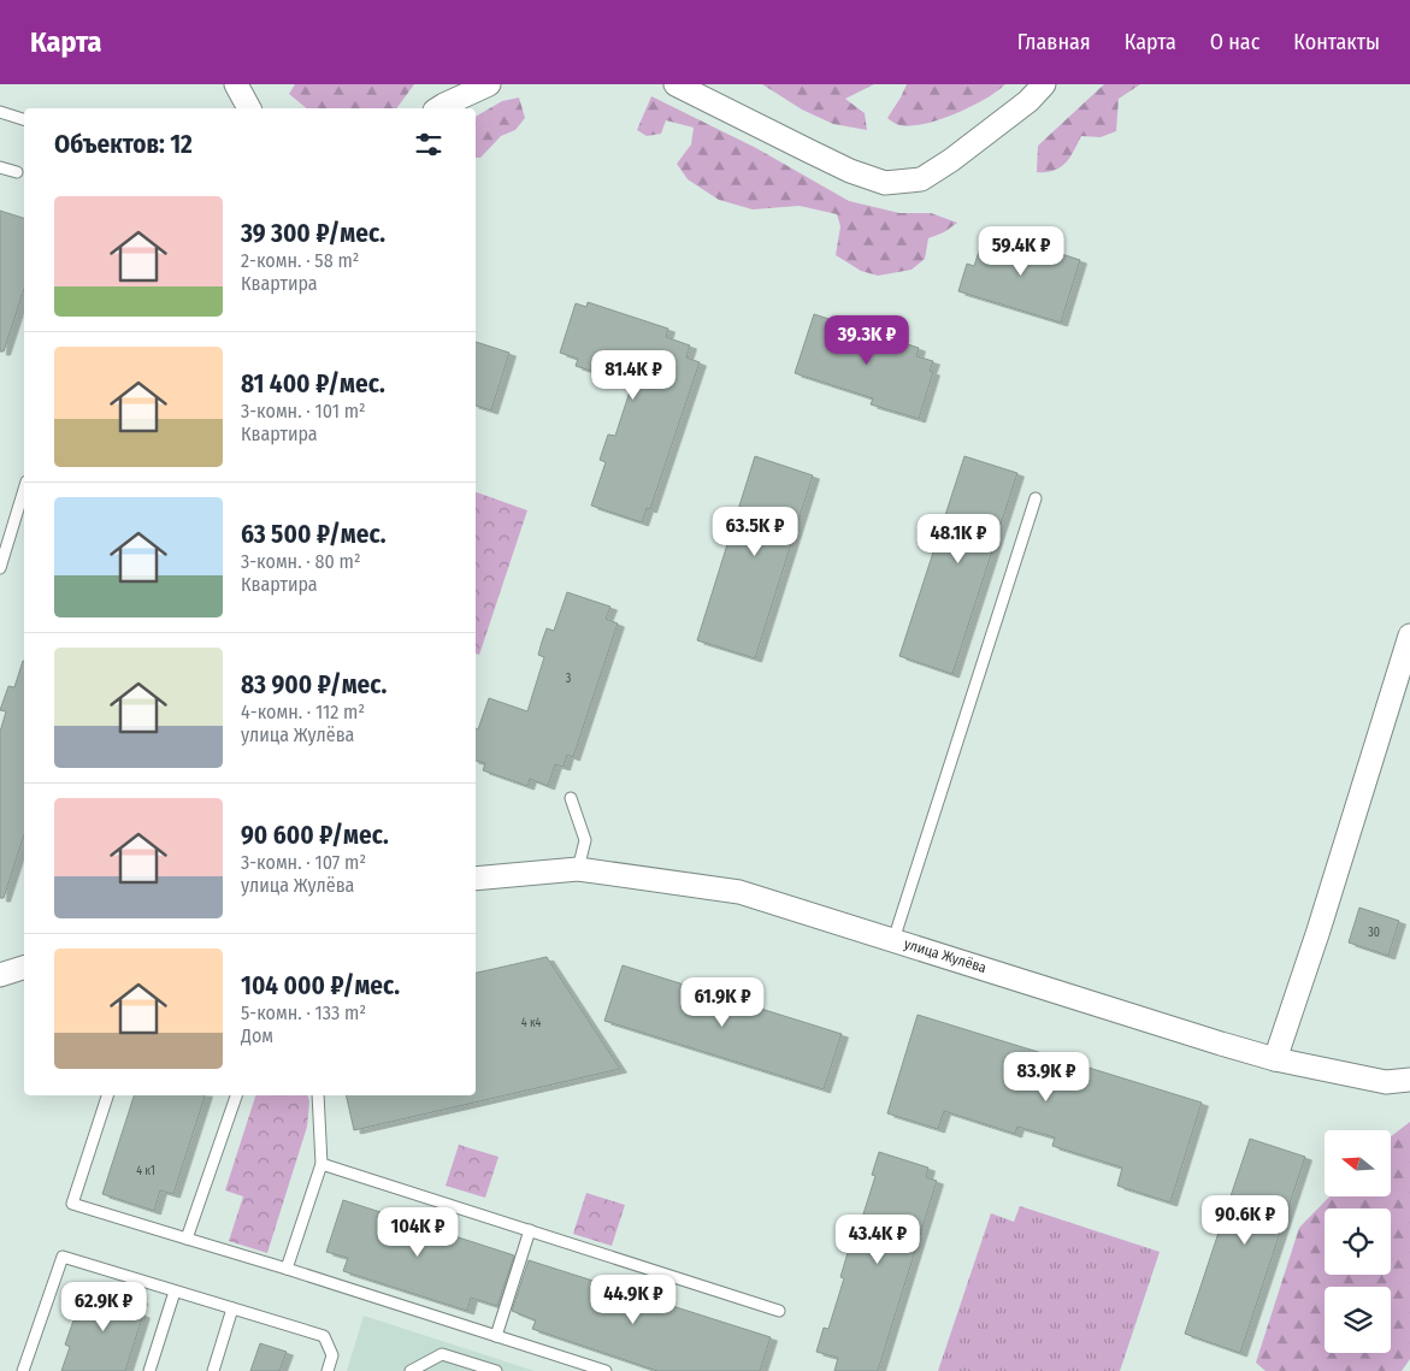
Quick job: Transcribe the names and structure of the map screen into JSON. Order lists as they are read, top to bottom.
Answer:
{
  "streets": {
    "street": ["улица Жулёва"]
  },
  "house_numbers": [
    "3",
    "30",
    "4 к4",
    "4 к1"
  ],
  "north": "left",
  "page": {
    "header": "Карта",
    "nav": [
      "Главная",
      "Карта",
      "О нас",
      "Контакты"
    ],
    "heading": "Объектов: 12",
    "list": [
      {
        "name": "39 300 ₽/мес.",
        "note": "2-комн. · 58 m² · Квартира"
      },
      {
        "name": "81 400 ₽/мес.",
        "note": "3-комн. · 101 m² · Квартира"
      },
      {
        "name": "63 500 ₽/мес.",
        "note": "3-комн. · 80 m² · Квартира"
      },
      {
        "name": "83 900 ₽/мес.",
        "note": "4-комн. · 112 m² · улица Жулёва"
      },
      {
        "name": "90 600 ₽/мес.",
        "note": "3-комн. · 107 m² · улица Жулёва"
      },
      {
        "name": "104 000 ₽/мес.",
        "note": "5-комн. · 133 m² · Дом"
      }
    ],
    "price": [
      "59.4K ₽",
      "39.3K ₽",
      "81.4K ₽",
      "63.5K ₽",
      "48.1K ₽",
      "61.9K ₽",
      "83.9K ₽",
      "90.6K ₽",
      "104K ₽",
      "43.4K ₽",
      "44.9K ₽",
      "62.9K ₽"
    ]
  }
}
